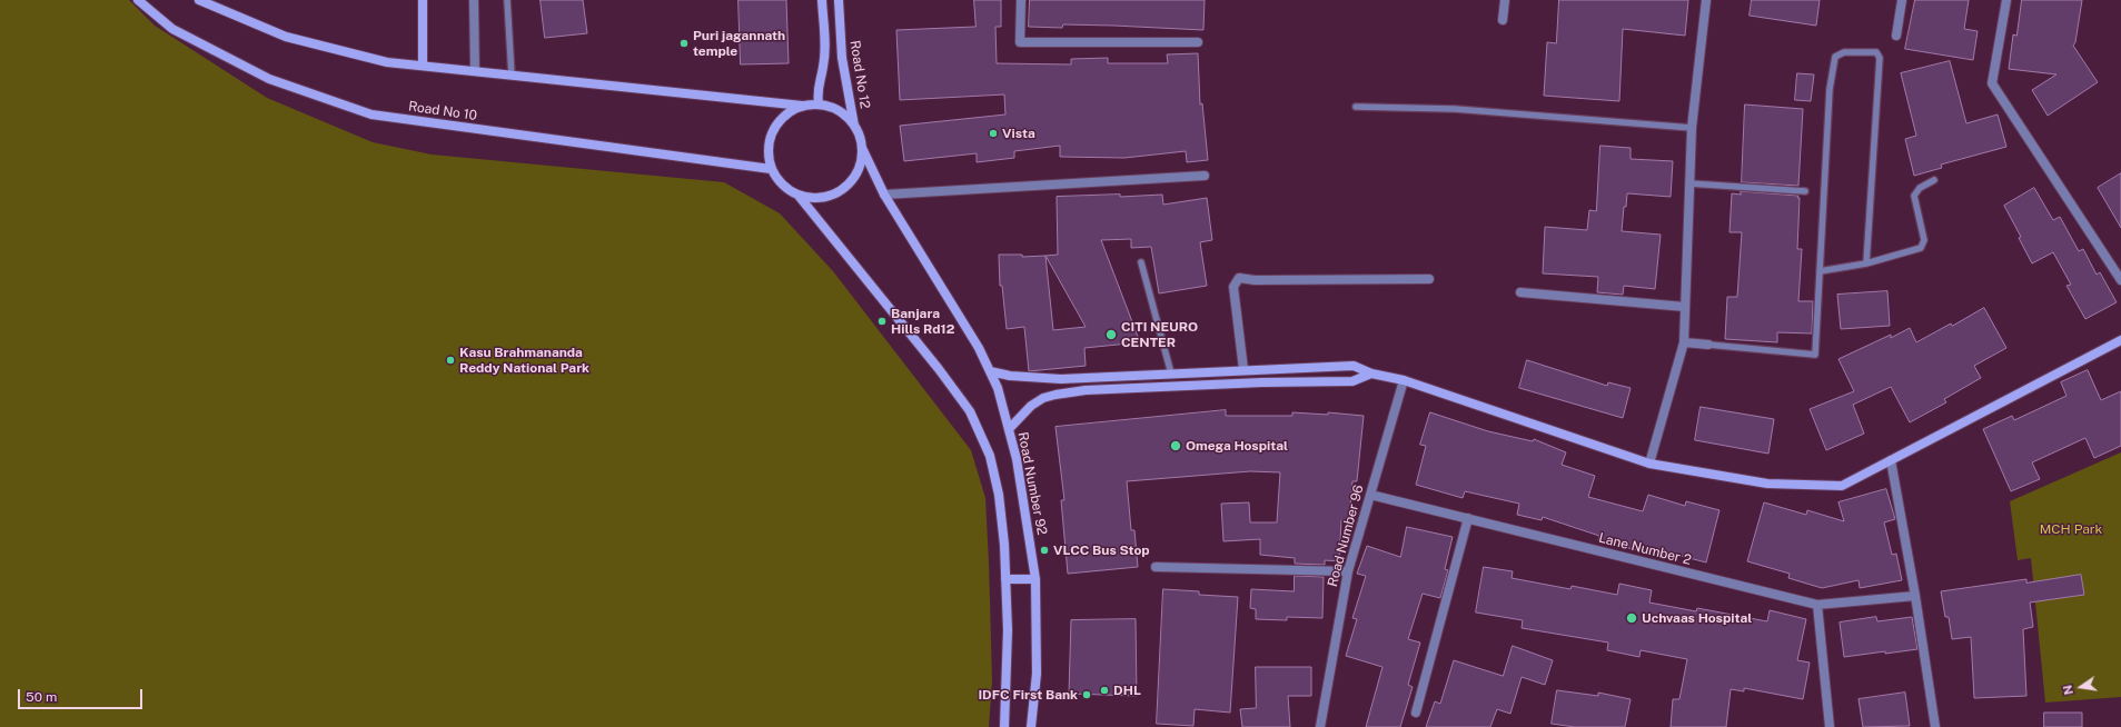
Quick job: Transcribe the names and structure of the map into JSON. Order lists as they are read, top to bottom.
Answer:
{
  "streets": {
    "main road": ["Road No 12", "Road No 10", "Road Number 92"],
    "street": ["Road Number 96", "Lane Number 2"]
  },
  "crossings": [
    ["Road No 12", "Road No 10"],
    ["Road No 12", "Road Number 92"],
    ["Road No 10", "Road Number 92"],
    ["Road Number 96", "Lane Number 2"]
  ],
  "parks": ["MCH Park"],
  "places": [
    "Puri jagannath temple",
    "Vista",
    "Banjara Hills Rd12",
    "CITI NEURO CENTER",
    "Kasu Brahmananda Reddy National Park",
    "Omega Hospital",
    "VLCC Bus Stop",
    "Uchvaas Hospital",
    "DHL",
    "IDFC First Bank"
  ],
  "scale_bar": "50 m",
  "north": "left"
}
